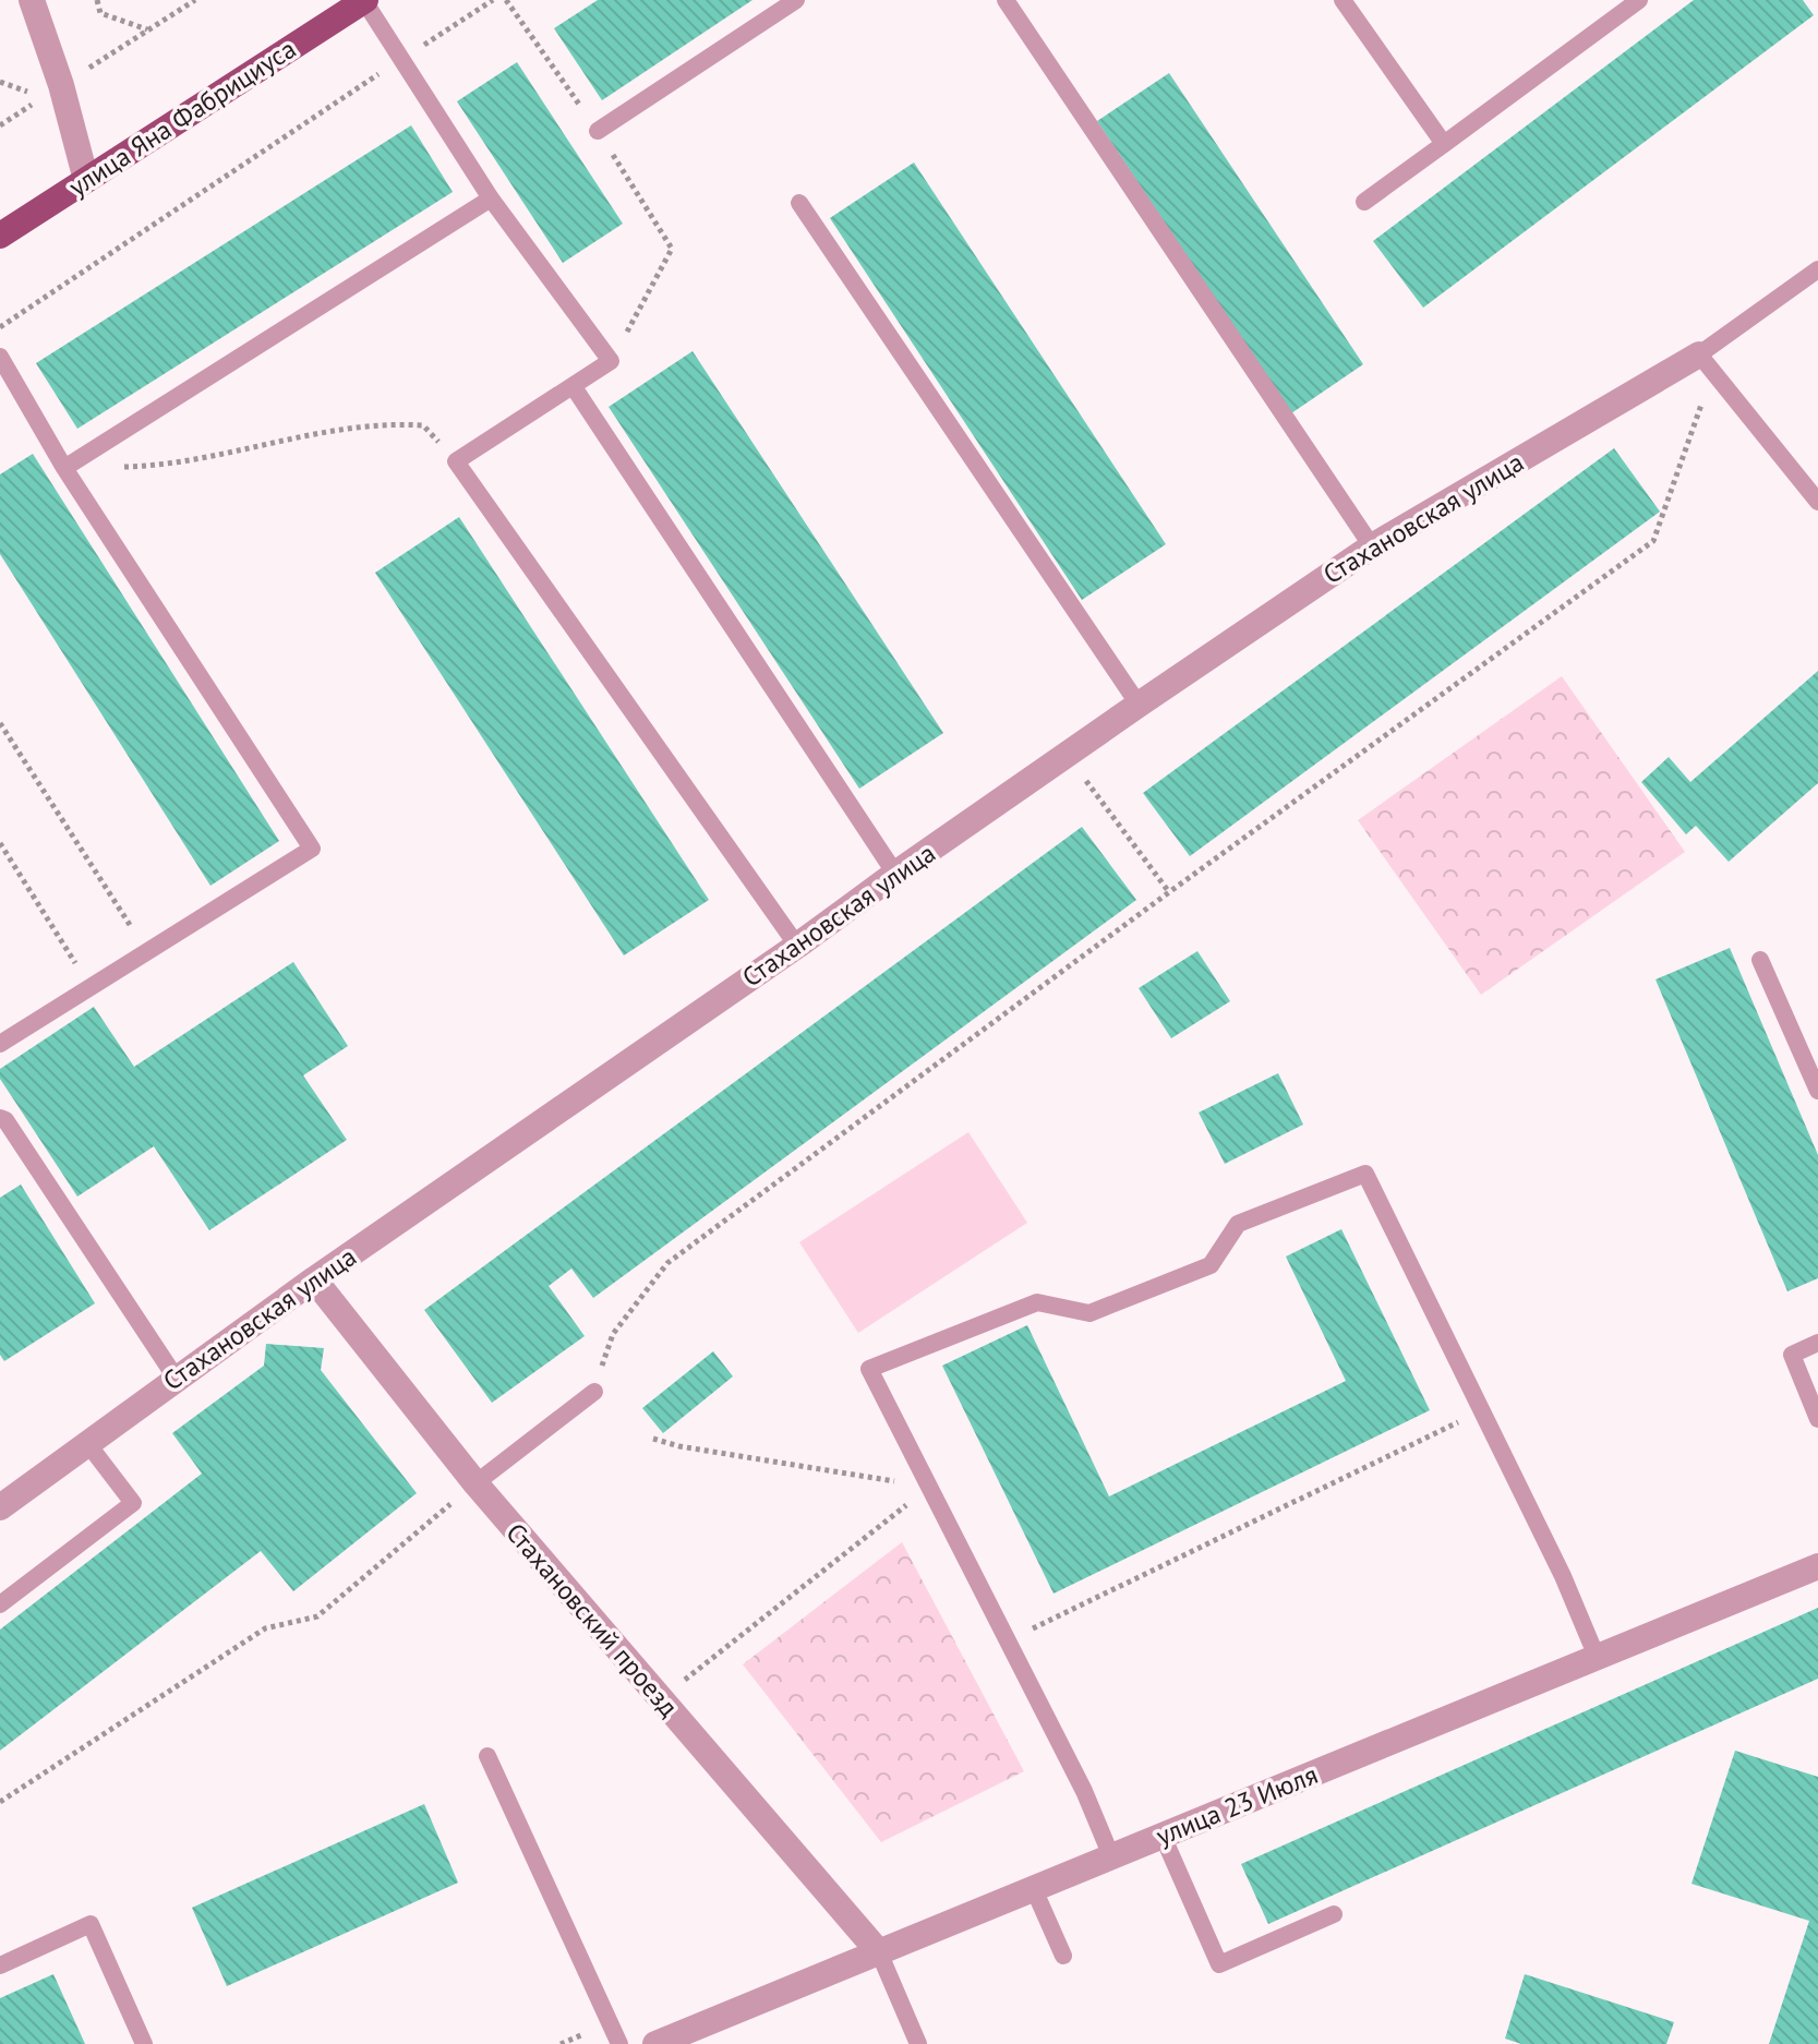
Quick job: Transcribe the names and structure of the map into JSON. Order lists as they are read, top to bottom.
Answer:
{
  "streets": {
    "main road": ["улица Яна Фабрициуса"],
    "street": ["Стахановская улица", "Стахановский проезд", "улица 23 Июля"]
  },
  "crossings": [
    ["Стахановская улица", "Стахановский проезд"],
    ["Стахановский проезд", "улица 23 Июля"]
  ]
}
